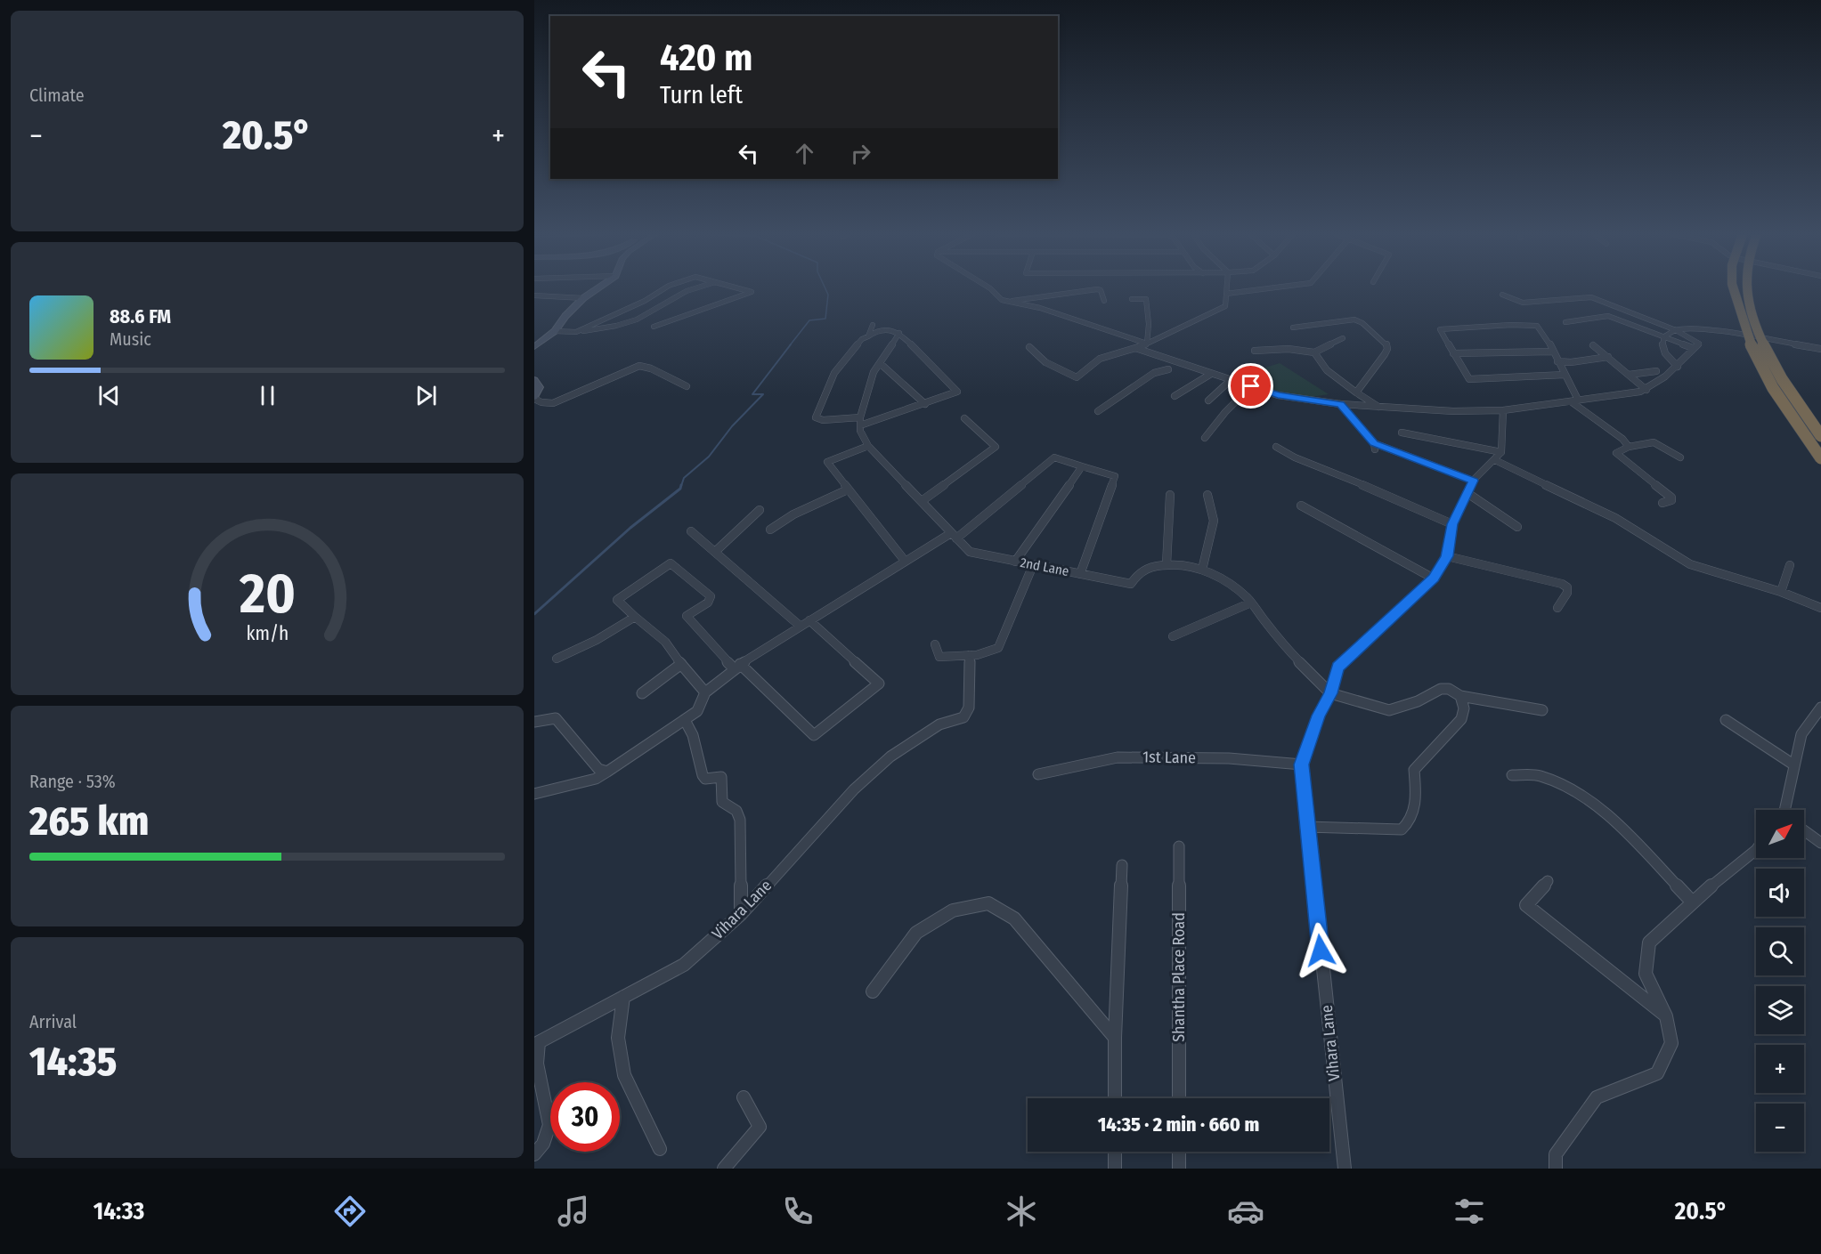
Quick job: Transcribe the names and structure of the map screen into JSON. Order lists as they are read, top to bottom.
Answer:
{
  "streets": {
    "street": [
      "2nd Lane",
      "1st Lane",
      "Vihara Lane",
      "Shantha Place Road"
    ]
  },
  "crossings": [
    ["2nd Lane", "Vihara Lane"],
    ["1st Lane", "Vihara Lane"]
  ],
  "north": "top right",
  "page": {
    "tile": [
      "Climate",
      ["Range · 53%", "265 km"],
      ["Arrival", "14:35"]
    ],
    "turn": ["420 m", "Turn left"],
    "heat": ["−", "20.5°", "+"],
    "song": ["88.6 FM", "Music"],
    "map_buttons": ["+", "−"],
    "limit": "30",
    "trip": "14:35 · 2 min · 660 m",
    "tabs": ["14:33", "20.5°"],
    "gauge": ["20", "km/h"]
  }
}
